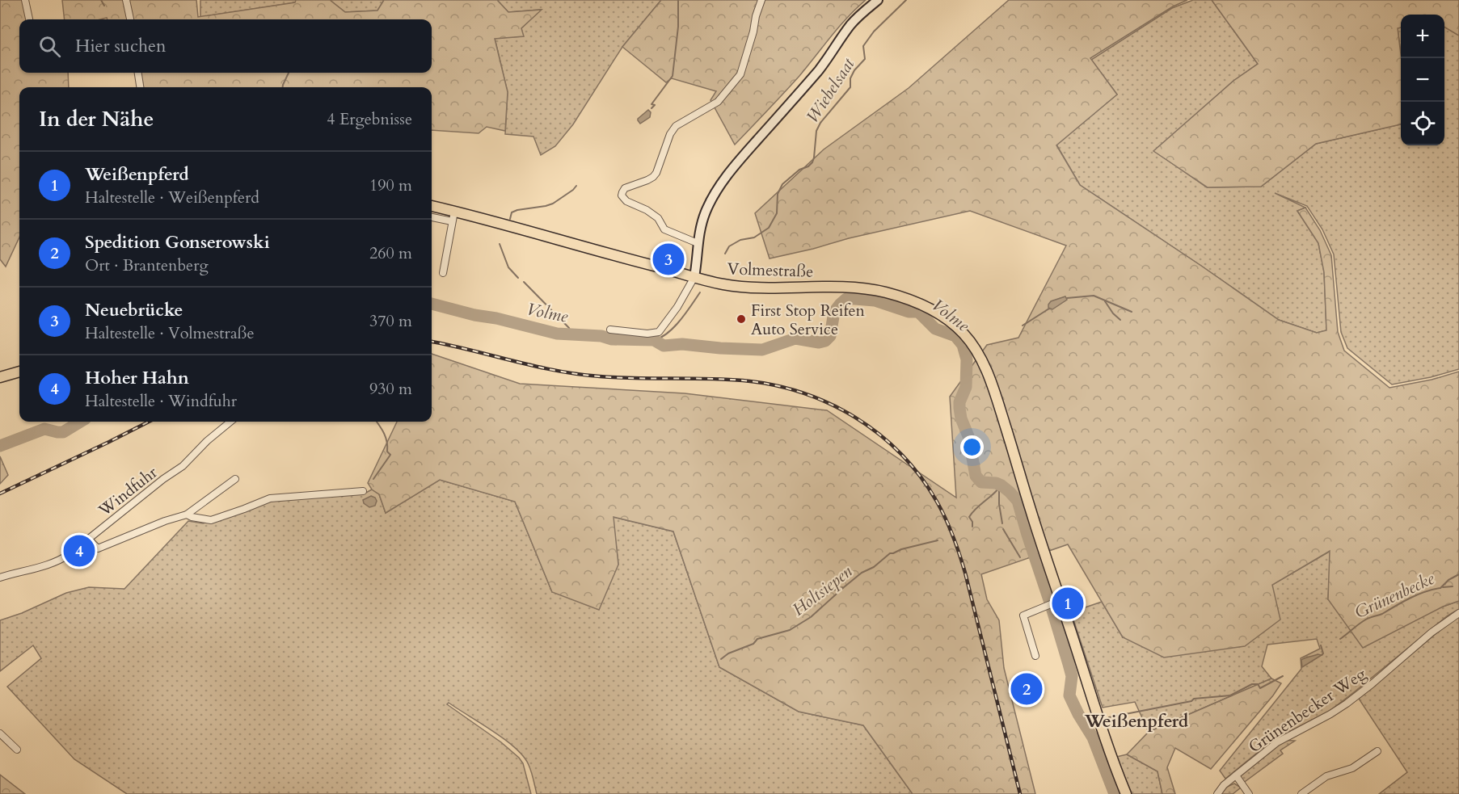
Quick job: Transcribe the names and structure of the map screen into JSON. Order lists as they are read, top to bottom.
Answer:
{
  "streets": {
    "main road": ["Volmestraße"],
    "street": ["Windfuhr", "Grünenbecker Weg"]
  },
  "districts": ["Weißenpferd"],
  "water": [
    "Wiebelsaat",
    "Volme",
    "Holtsiepen",
    "Grünenbecke"
  ],
  "places": ["First Stop Reifen Auto Service"],
  "page": {
    "map_buttons": ["+", "−"],
    "search": "Hier suchen",
    "heading": ["In der Nähe", "4 Ergebnisse"],
    "list": [
      {
        "mark": "1",
        "name": "Weißenpferd",
        "note": "Haltestelle · Weißenpferd",
        "value": "190 m"
      },
      {
        "mark": "2",
        "name": "Spedition Gonserowski",
        "note": "Ort · Brantenberg",
        "value": "260 m"
      },
      {
        "mark": "3",
        "name": "Neuebrücke",
        "note": "Haltestelle · Volmestraße",
        "value": "370 m"
      },
      {
        "mark": "4",
        "name": "Hoher Hahn",
        "note": "Haltestelle · Windfuhr",
        "value": "930 m"
      }
    ],
    "pins": [
      "3",
      "4",
      "1",
      "2"
    ]
  }
}
